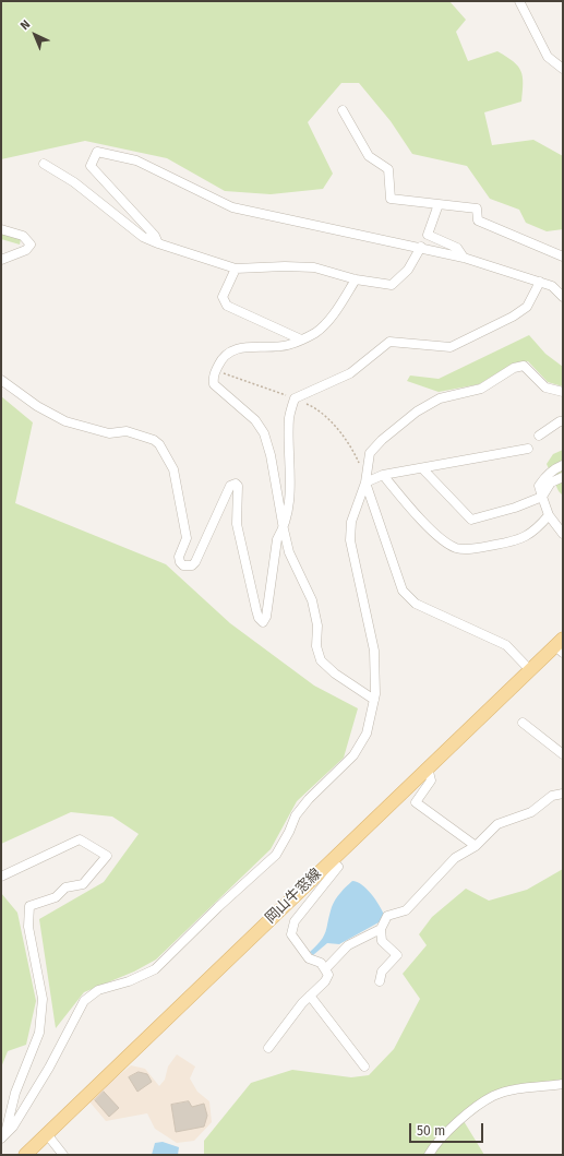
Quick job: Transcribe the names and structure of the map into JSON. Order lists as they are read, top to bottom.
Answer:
{
  "streets": {
    "main road": ["岡山牛窓線"]
  },
  "scale_bar": "50 m",
  "north": "top left"
}
